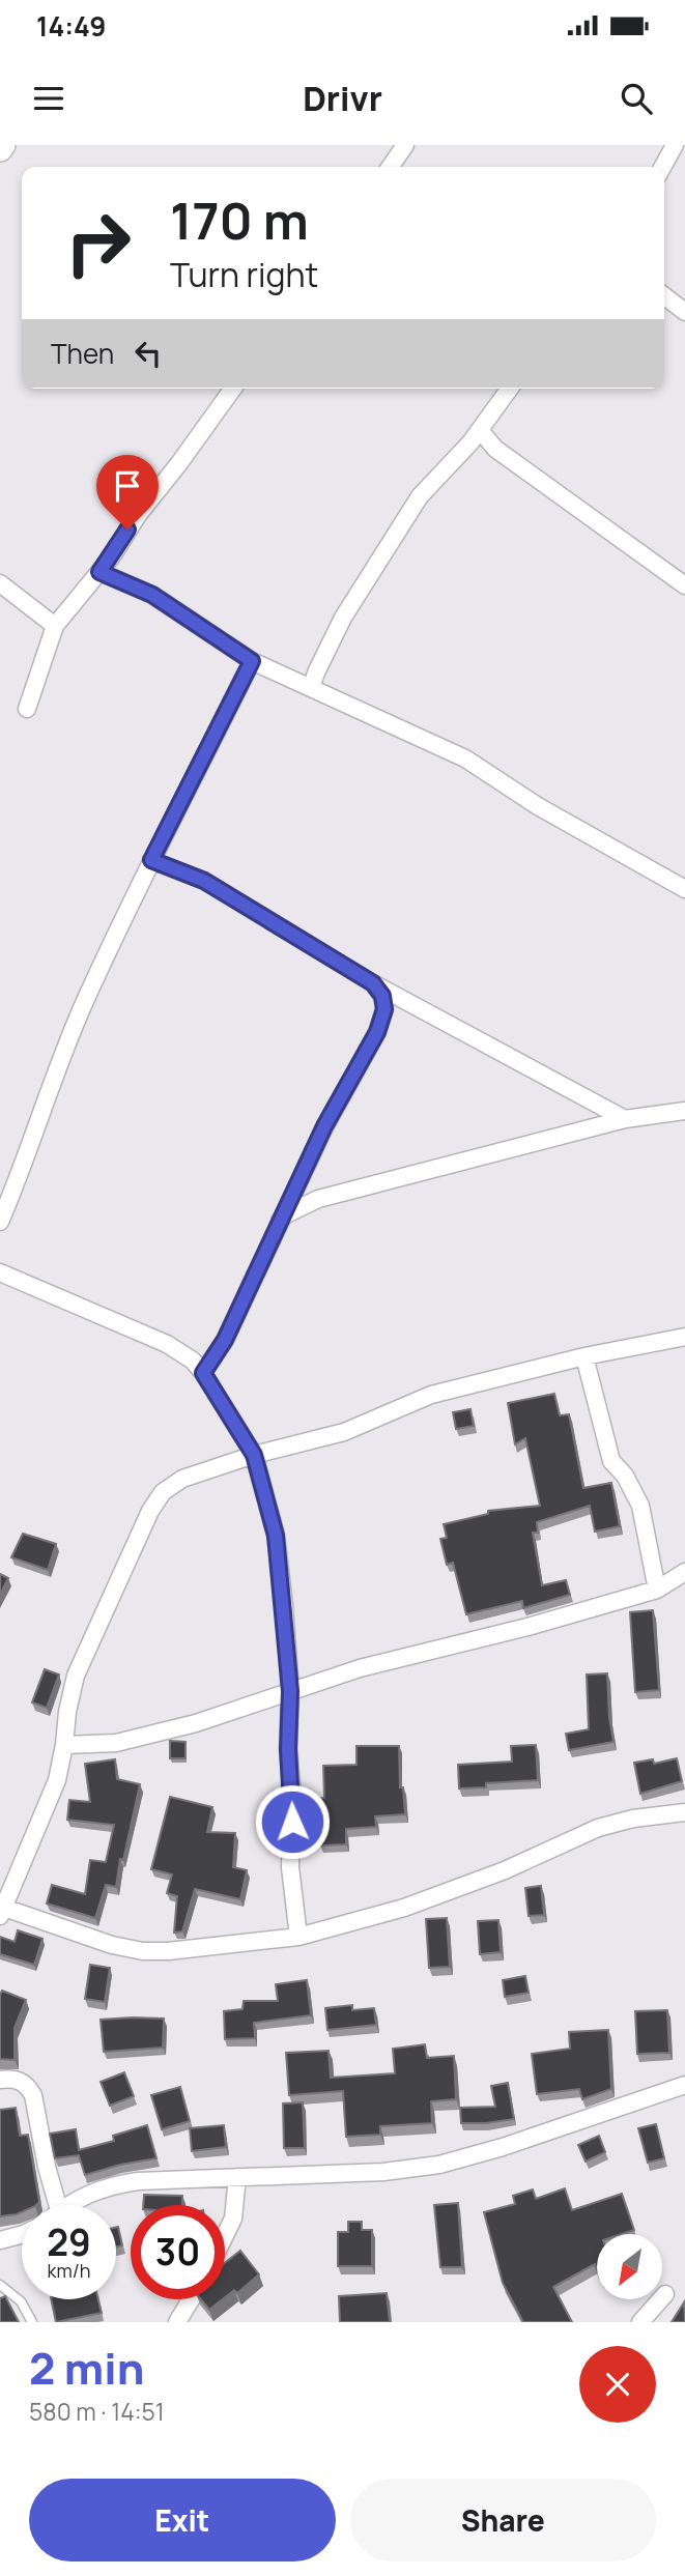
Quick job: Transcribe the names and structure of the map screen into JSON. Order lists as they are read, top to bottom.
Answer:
{
  "north": "bottom left",
  "page": {
    "status": "14:49",
    "header": "Drivr",
    "turn": ["170 m", "Turn right"],
    "then": "Then",
    "speed": "29 km/h",
    "limit": "30",
    "heading": ["2 min", "580 m · 14:51"],
    "buttons": ["Exit", "Share"]
  }
}
